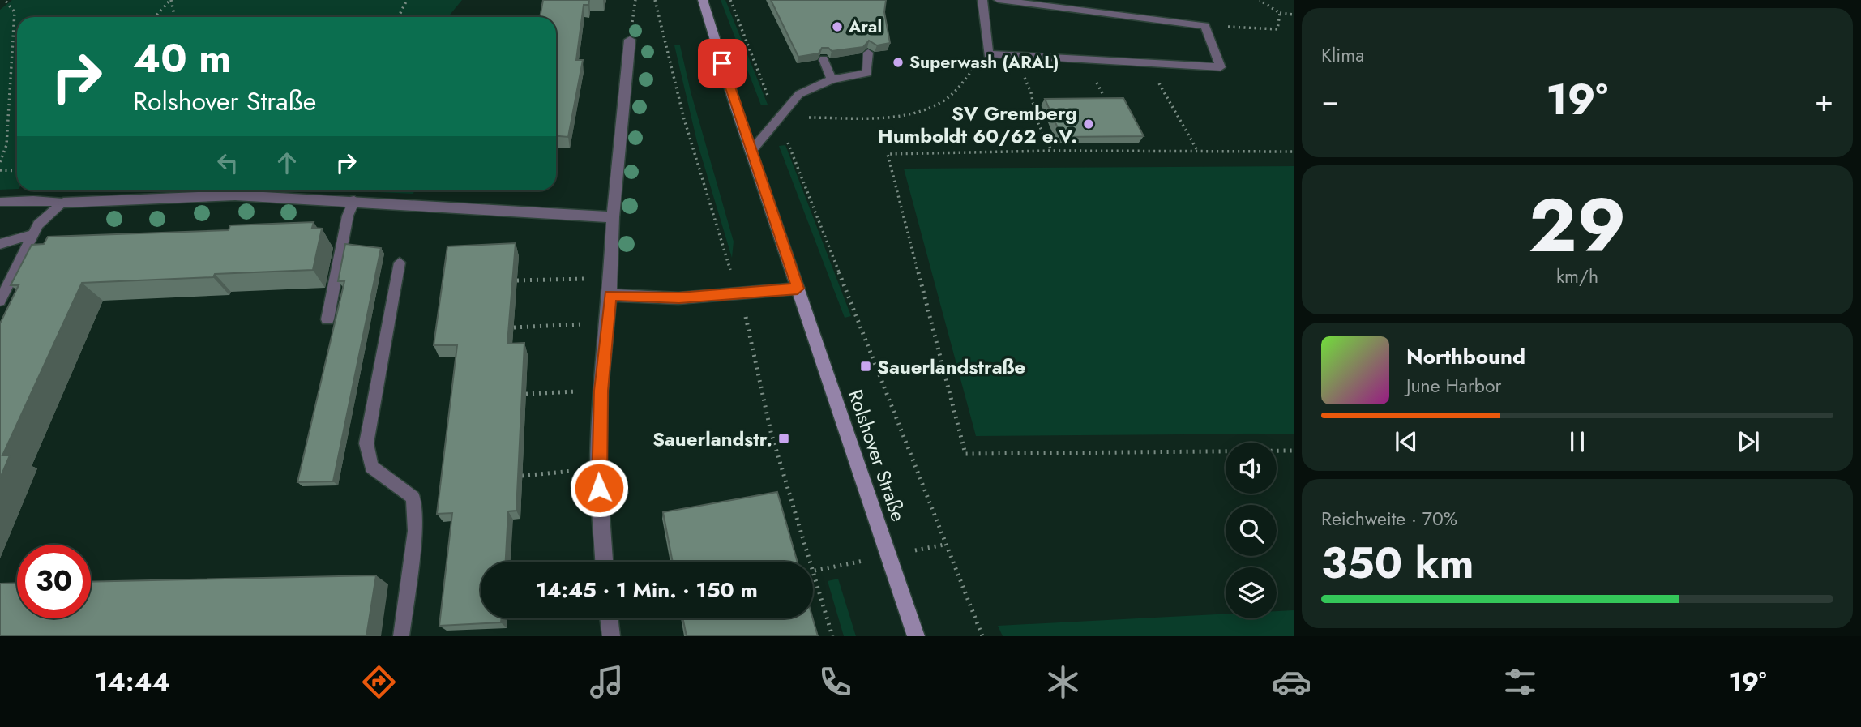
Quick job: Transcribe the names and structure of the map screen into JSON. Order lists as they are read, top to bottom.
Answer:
{
  "streets": {
    "street": ["Rolshover Straße"]
  },
  "places": {
    "other": ["Aral", "Superwash (ARAL)", "SV Gremberg Humboldt 60/62 e.V."],
    "transit": ["Sauerlandstraße", "Sauerlandstr."]
  },
  "page": {
    "tile": [
      "Klima",
      ["29", "km/h"],
      ["Reichweite · 70%", "350 km"]
    ],
    "turn": ["40 m", "Rolshover Straße"],
    "heat": ["−", "19°", "+"],
    "song": ["Northbound", "June Harbor"],
    "limit": "30",
    "trip": "14:45 · 1 Min. · 150 m",
    "tabs": ["14:44", "19°"]
  }
}
